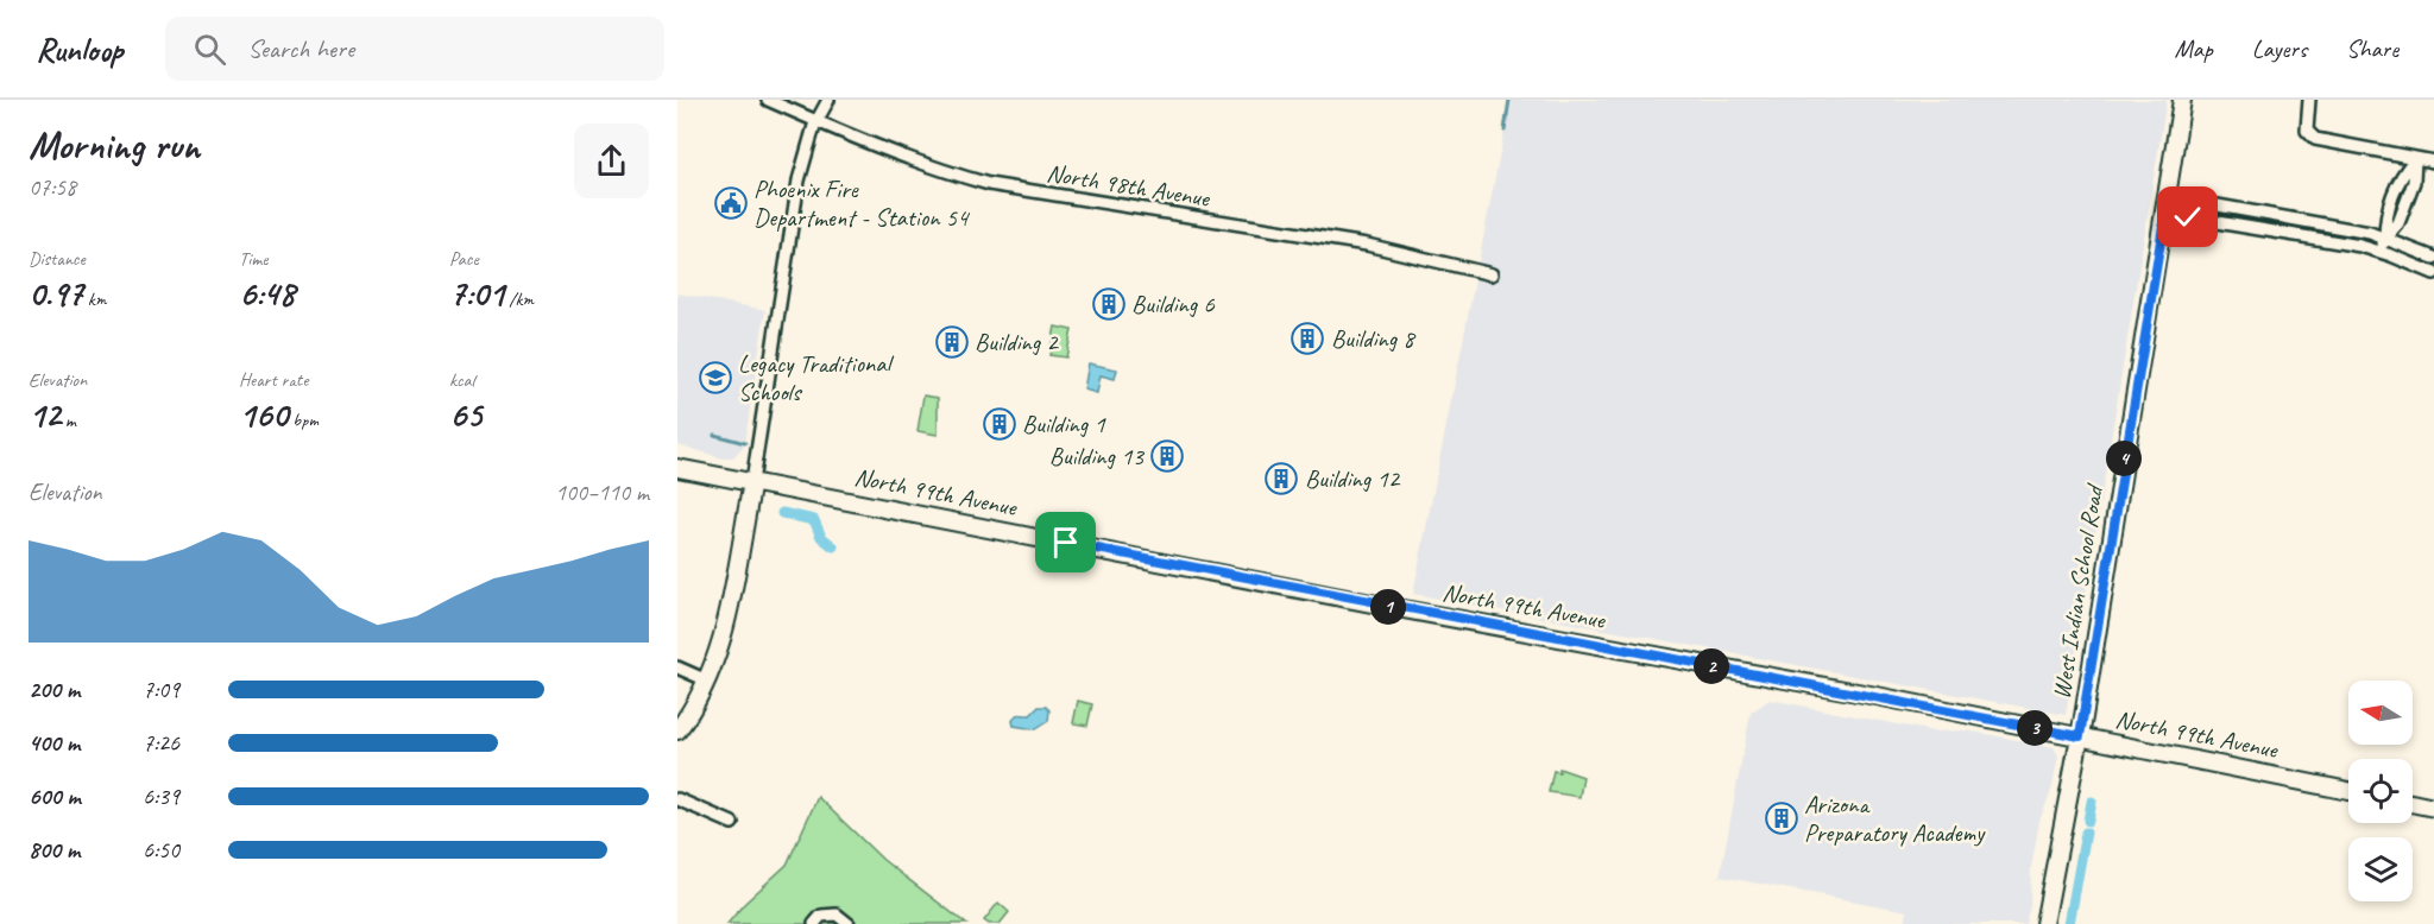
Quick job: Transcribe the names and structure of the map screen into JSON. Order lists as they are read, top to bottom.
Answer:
{
  "streets": {
    "main road": ["North 99th Avenue", "West Indian School Road"],
    "street": ["North 98th Avenue"]
  },
  "crossings": [
    ["North 99th Avenue", "West Indian School Road"]
  ],
  "places": {
    "public building": ["Phoenix Fire Department - Station 54"],
    "building": [
      "Building 6",
      "Building 8",
      "Building 2",
      "Building 1",
      "Building 13",
      "Building 12",
      "Arizona Preparatory Academy"
    ],
    "school or university": ["Legacy Traditional Schools"]
  },
  "north": "left",
  "page": {
    "header": "Runloop",
    "search": "Search here",
    "nav": ["Map", "Layers", "Share"],
    "heading": ["Morning run", "07:58"],
    "stats": [
      ["Distance", "0.97 km"],
      ["Time", "6:48"],
      ["Pace", "7:01 /km"],
      ["Elevation", "12 m"],
      ["Heart rate", "160 bpm"],
      ["kcal", "65"]
    ],
    "pins": [
      "4",
      "1",
      "2",
      "3"
    ],
    "chart": ["Elevation", "100–110 m"],
    "list": [
      {
        "name": "200 m",
        "note": "7:09"
      },
      {
        "name": "400 m",
        "note": "7:26"
      },
      {
        "name": "600 m",
        "note": "6:39"
      },
      {
        "name": "800 m",
        "note": "6:50"
      }
    ]
  }
}
